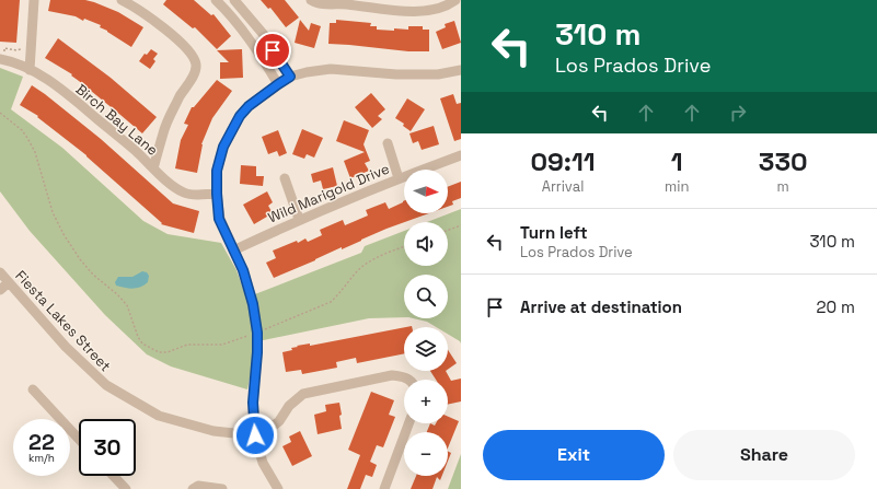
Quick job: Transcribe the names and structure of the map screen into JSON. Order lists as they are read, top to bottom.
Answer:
{
  "streets": {
    "street": ["Birch Bay Lane", "Wild Marigold Drive", "Fiesta Lakes Street"]
  },
  "north": "right",
  "page": {
    "turn": ["310 m", "Los Prados Drive"],
    "eta": [
      "09:11",
      "Arrival",
      "1",
      "min",
      "330",
      "m"
    ],
    "map_buttons": ["+", "−"],
    "list": [
      {
        "name": "Turn left",
        "note": "Los Prados Drive",
        "value": "310 m"
      },
      {
        "name": "Arrive at destination",
        "value": "20 m"
      }
    ],
    "speed": "22 km/h",
    "limit": "30",
    "buttons": ["Exit", "Share"]
  }
}
